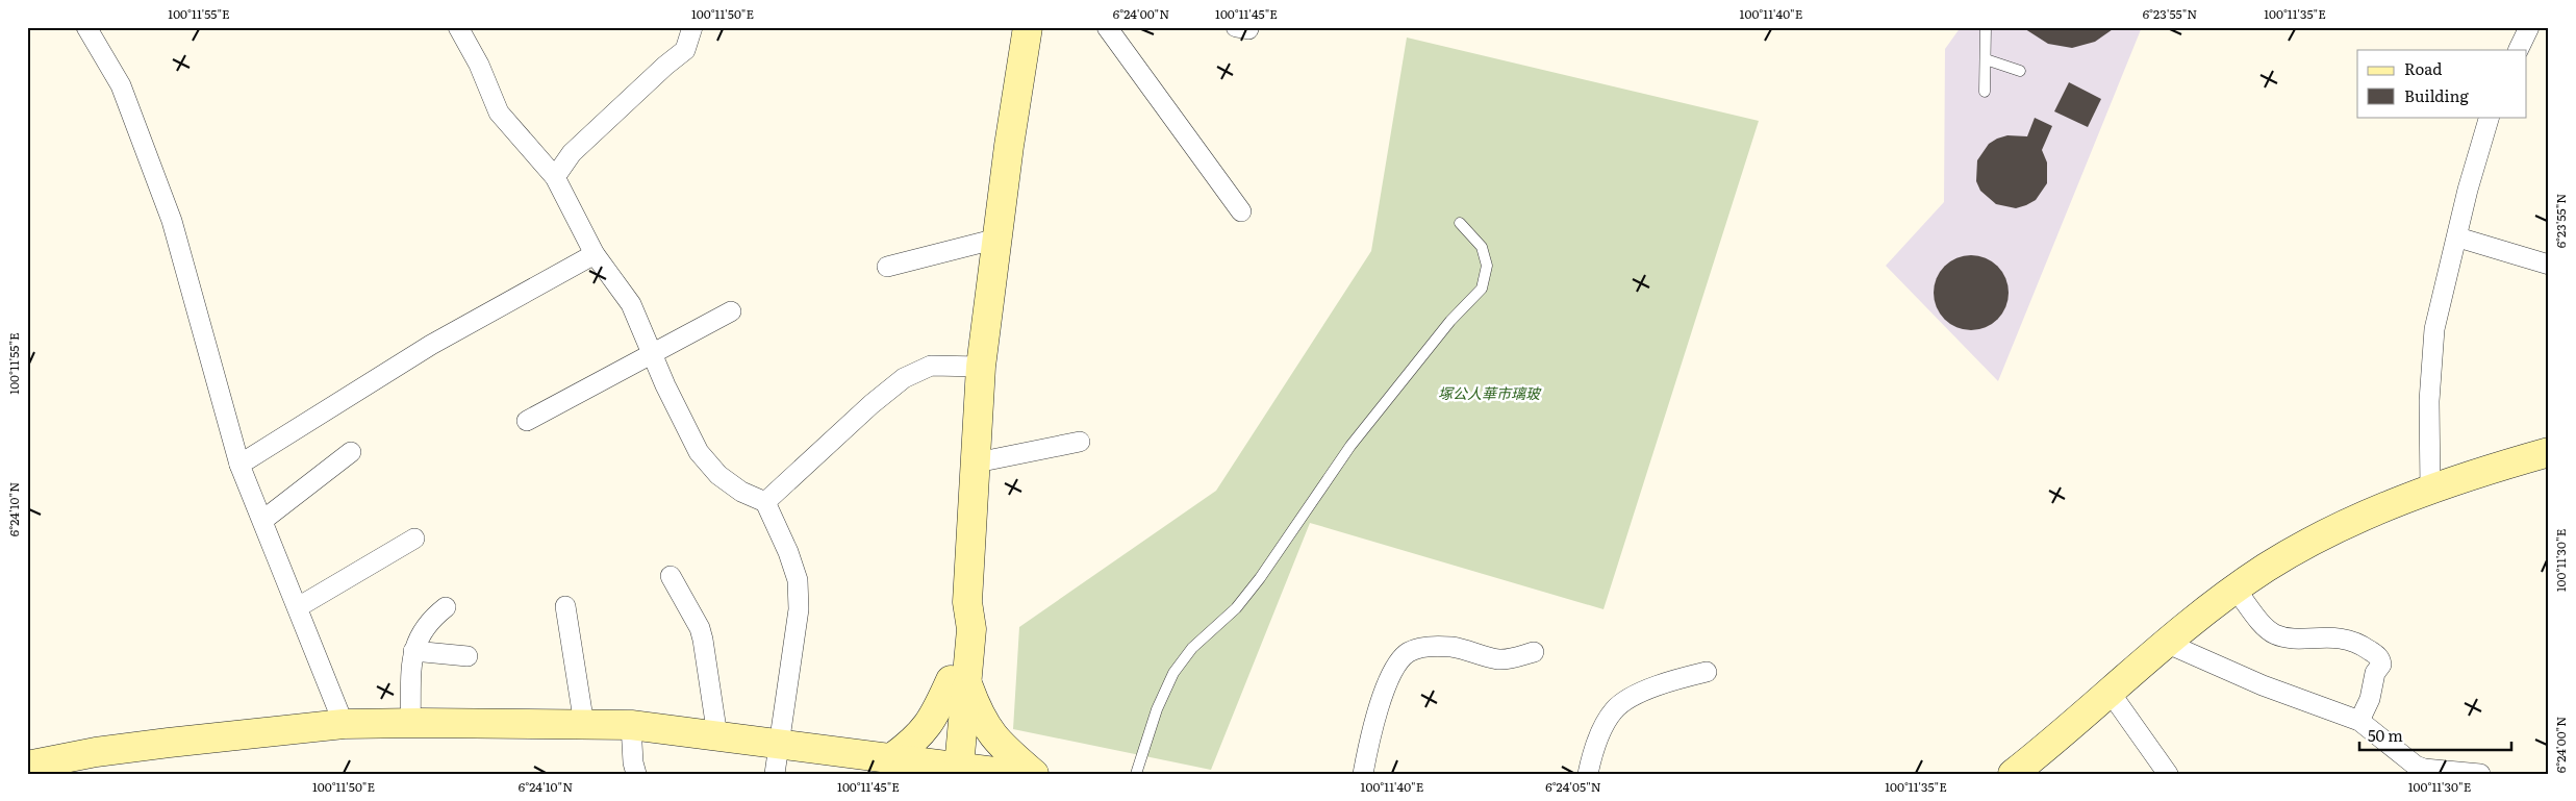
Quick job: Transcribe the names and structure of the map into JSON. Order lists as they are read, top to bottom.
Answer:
{
  "parks": ["塚公人華市璃玻"],
  "legend": ["Road", "Building"],
  "scale_bar": "50 m",
  "coordinates": [
    "100°11'55\"E",
    "100°11'50\"E",
    "6°24'00\"N",
    "100°11'45\"E",
    "100°11'40\"E",
    "6°23'55\"N",
    "100°11'35\"E",
    "6°24'10\"N",
    "100°11'30\"E",
    "6°24'05\"N"
  ]
}
